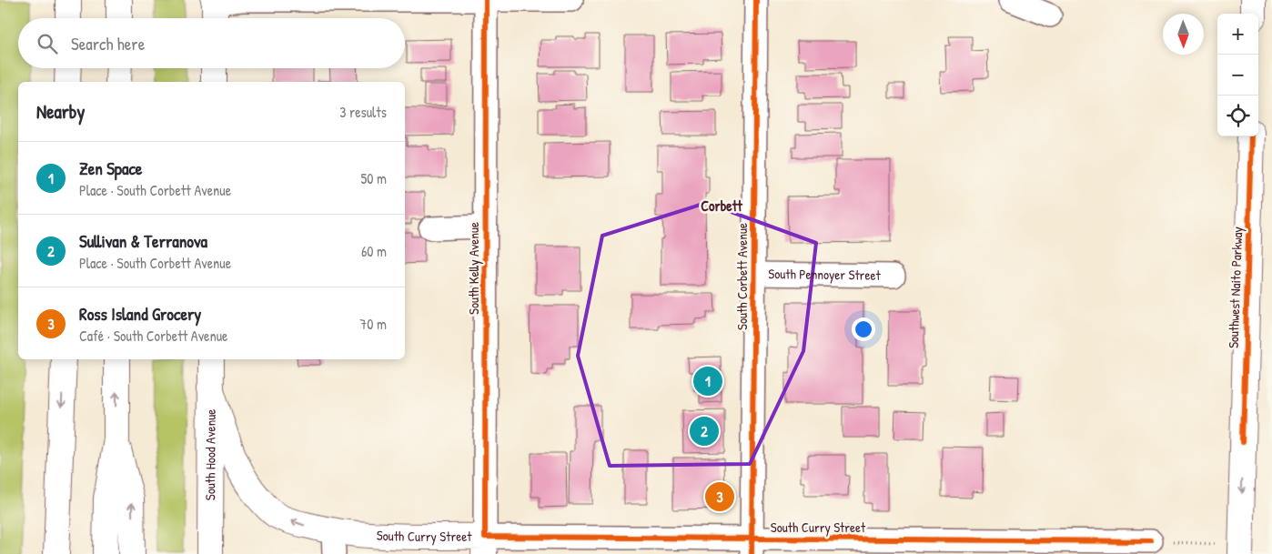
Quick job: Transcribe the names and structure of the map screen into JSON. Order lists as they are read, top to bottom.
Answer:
{
  "streets": {
    "main road": ["Southwest Naito Parkway", "South Hood Avenue", "South Curry Street"],
    "street": ["South Kelly Avenue", "South Pennoyer Street", "South Corbett Avenue"]
  },
  "crossings": [
    ["South Kelly Avenue", "South Curry Street"],
    ["South Pennoyer Street", "South Corbett Avenue"],
    ["South Corbett Avenue", "South Curry Street"],
    ["South Hood Avenue", "South Curry Street"]
  ],
  "one_way": ["Southwest Naito Parkway"],
  "districts": ["Corbett"],
  "north": "bottom",
  "page": {
    "map_buttons": ["+", "−"],
    "search": "Search here",
    "heading": ["Nearby", "3 results"],
    "list": [
      {
        "mark": "1",
        "name": "Zen Space",
        "note": "Place · South Corbett Avenue",
        "value": "50 m"
      },
      {
        "mark": "2",
        "name": "Sullivan & Terranova",
        "note": "Place · South Corbett Avenue",
        "value": "60 m"
      },
      {
        "mark": "3",
        "name": "Ross Island Grocery",
        "note": "Café · South Corbett Avenue",
        "value": "70 m"
      }
    ],
    "pins": ["1", "2", "3"]
  }
}
